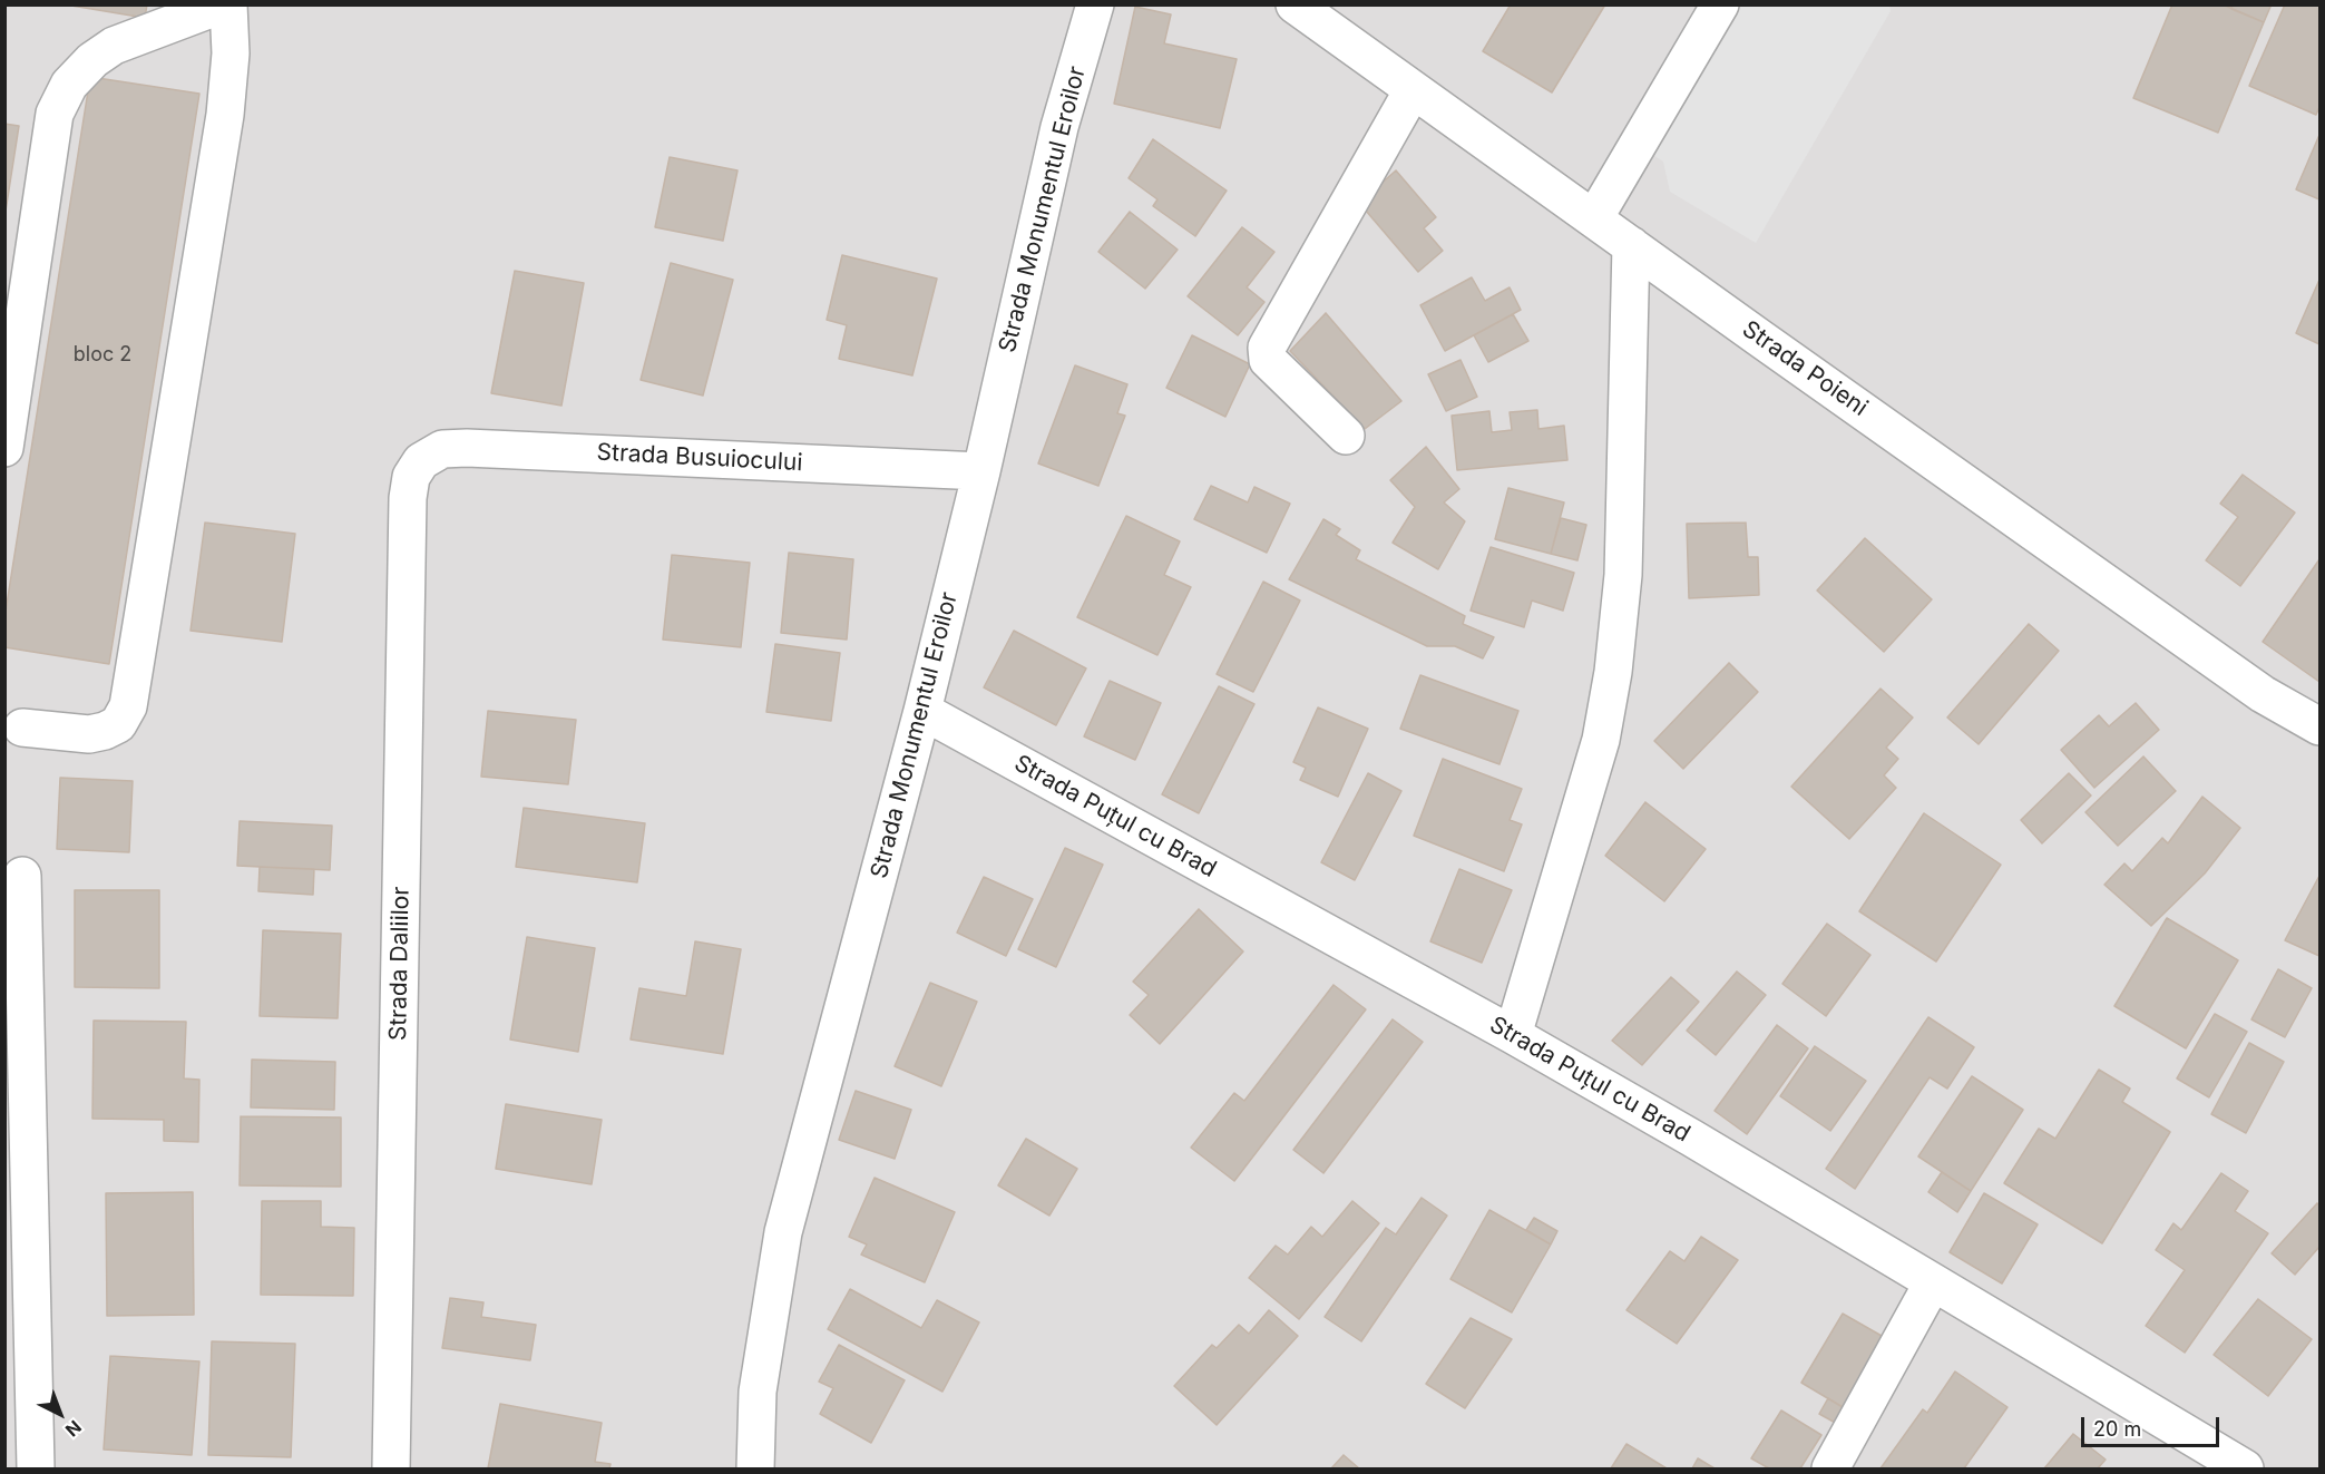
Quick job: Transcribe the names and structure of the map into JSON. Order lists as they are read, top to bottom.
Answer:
{
  "streets": {
    "street": [
      "Strada Monumentul Eroilor",
      "Strada Poieni",
      "Strada Busuiocului",
      "Strada Puțul cu Brad",
      "Strada Daliilor"
    ]
  },
  "crossings": [
    ["Strada Monumentul Eroilor", "Strada Busuiocului"],
    ["Strada Monumentul Eroilor", "Strada Puțul cu Brad"],
    ["Strada Busuiocului", "Strada Daliilor"]
  ],
  "house_numbers": ["bloc 2"],
  "scale_bar": "20 m",
  "north": "bottom right"
}
